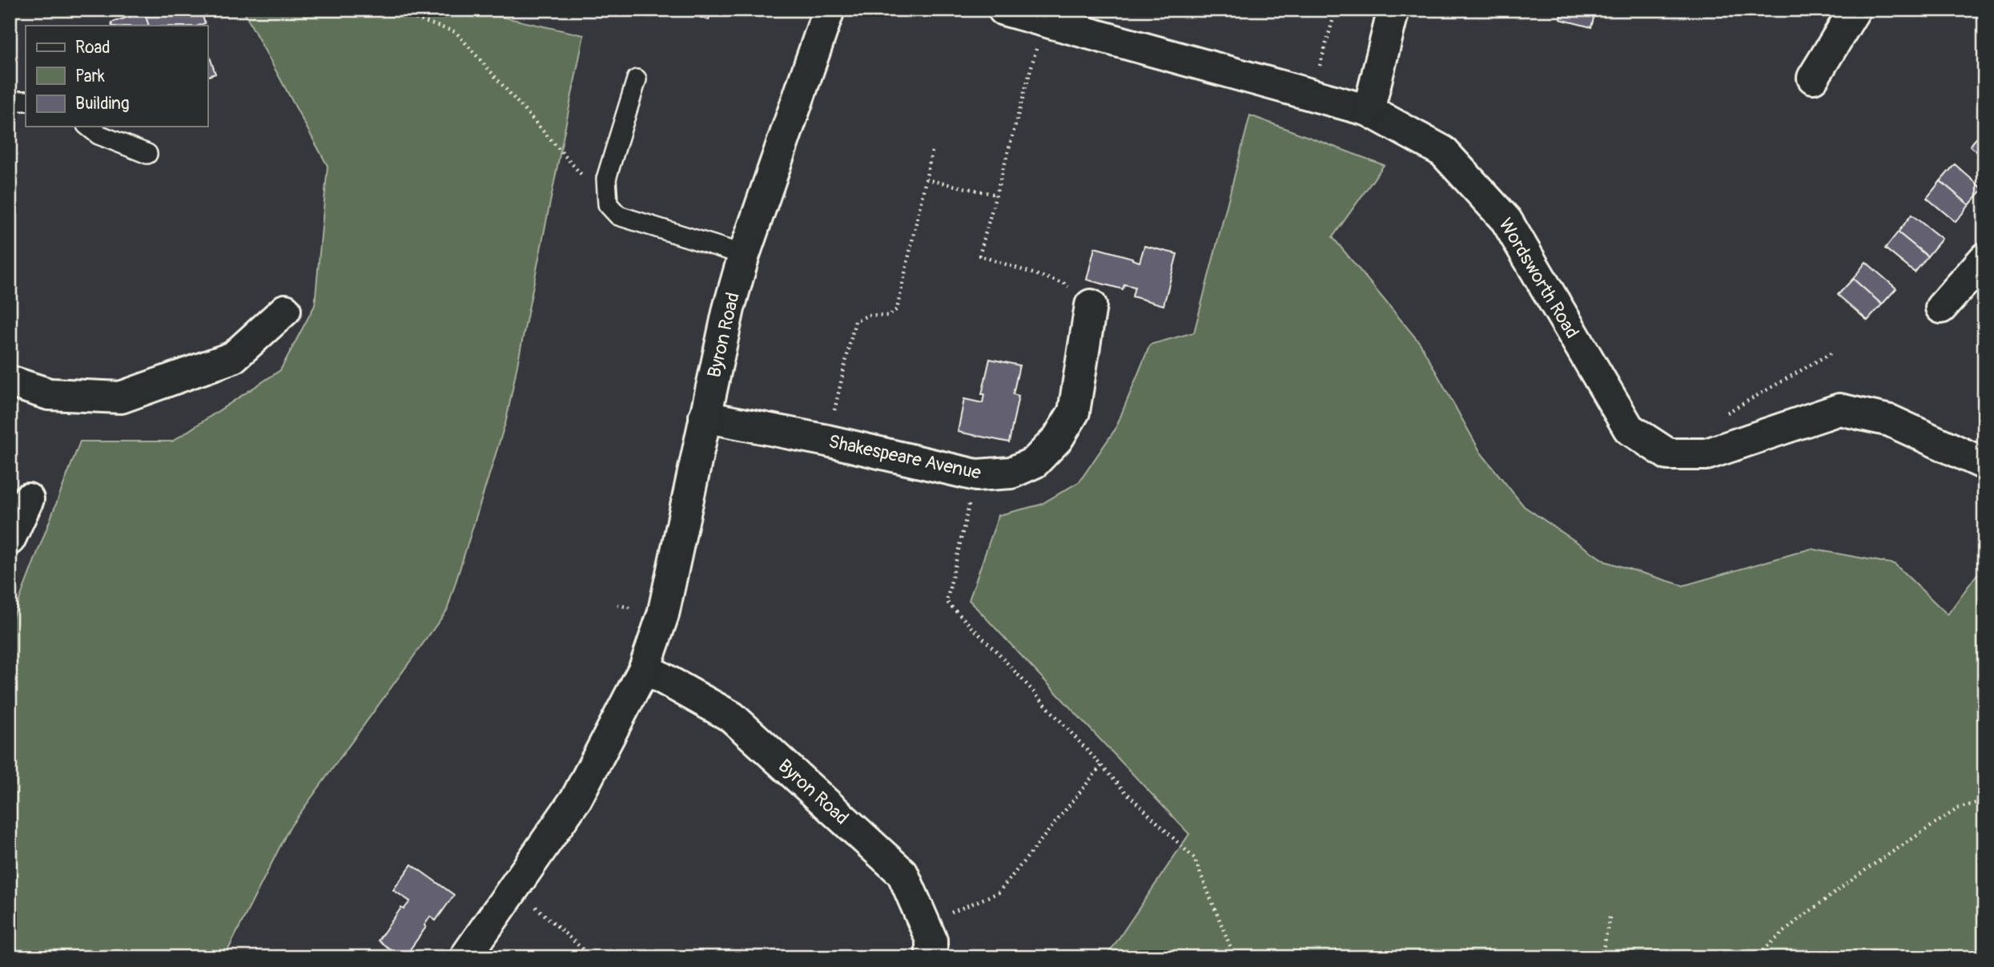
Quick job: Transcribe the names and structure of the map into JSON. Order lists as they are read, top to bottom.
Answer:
{
  "streets": {
    "street": ["Wordsworth Road", "Byron Road", "Shakespeare Avenue"]
  },
  "crossings": [
    ["Byron Road", "Shakespeare Avenue"]
  ],
  "legend": ["Road", "Park", "Building"]
}
